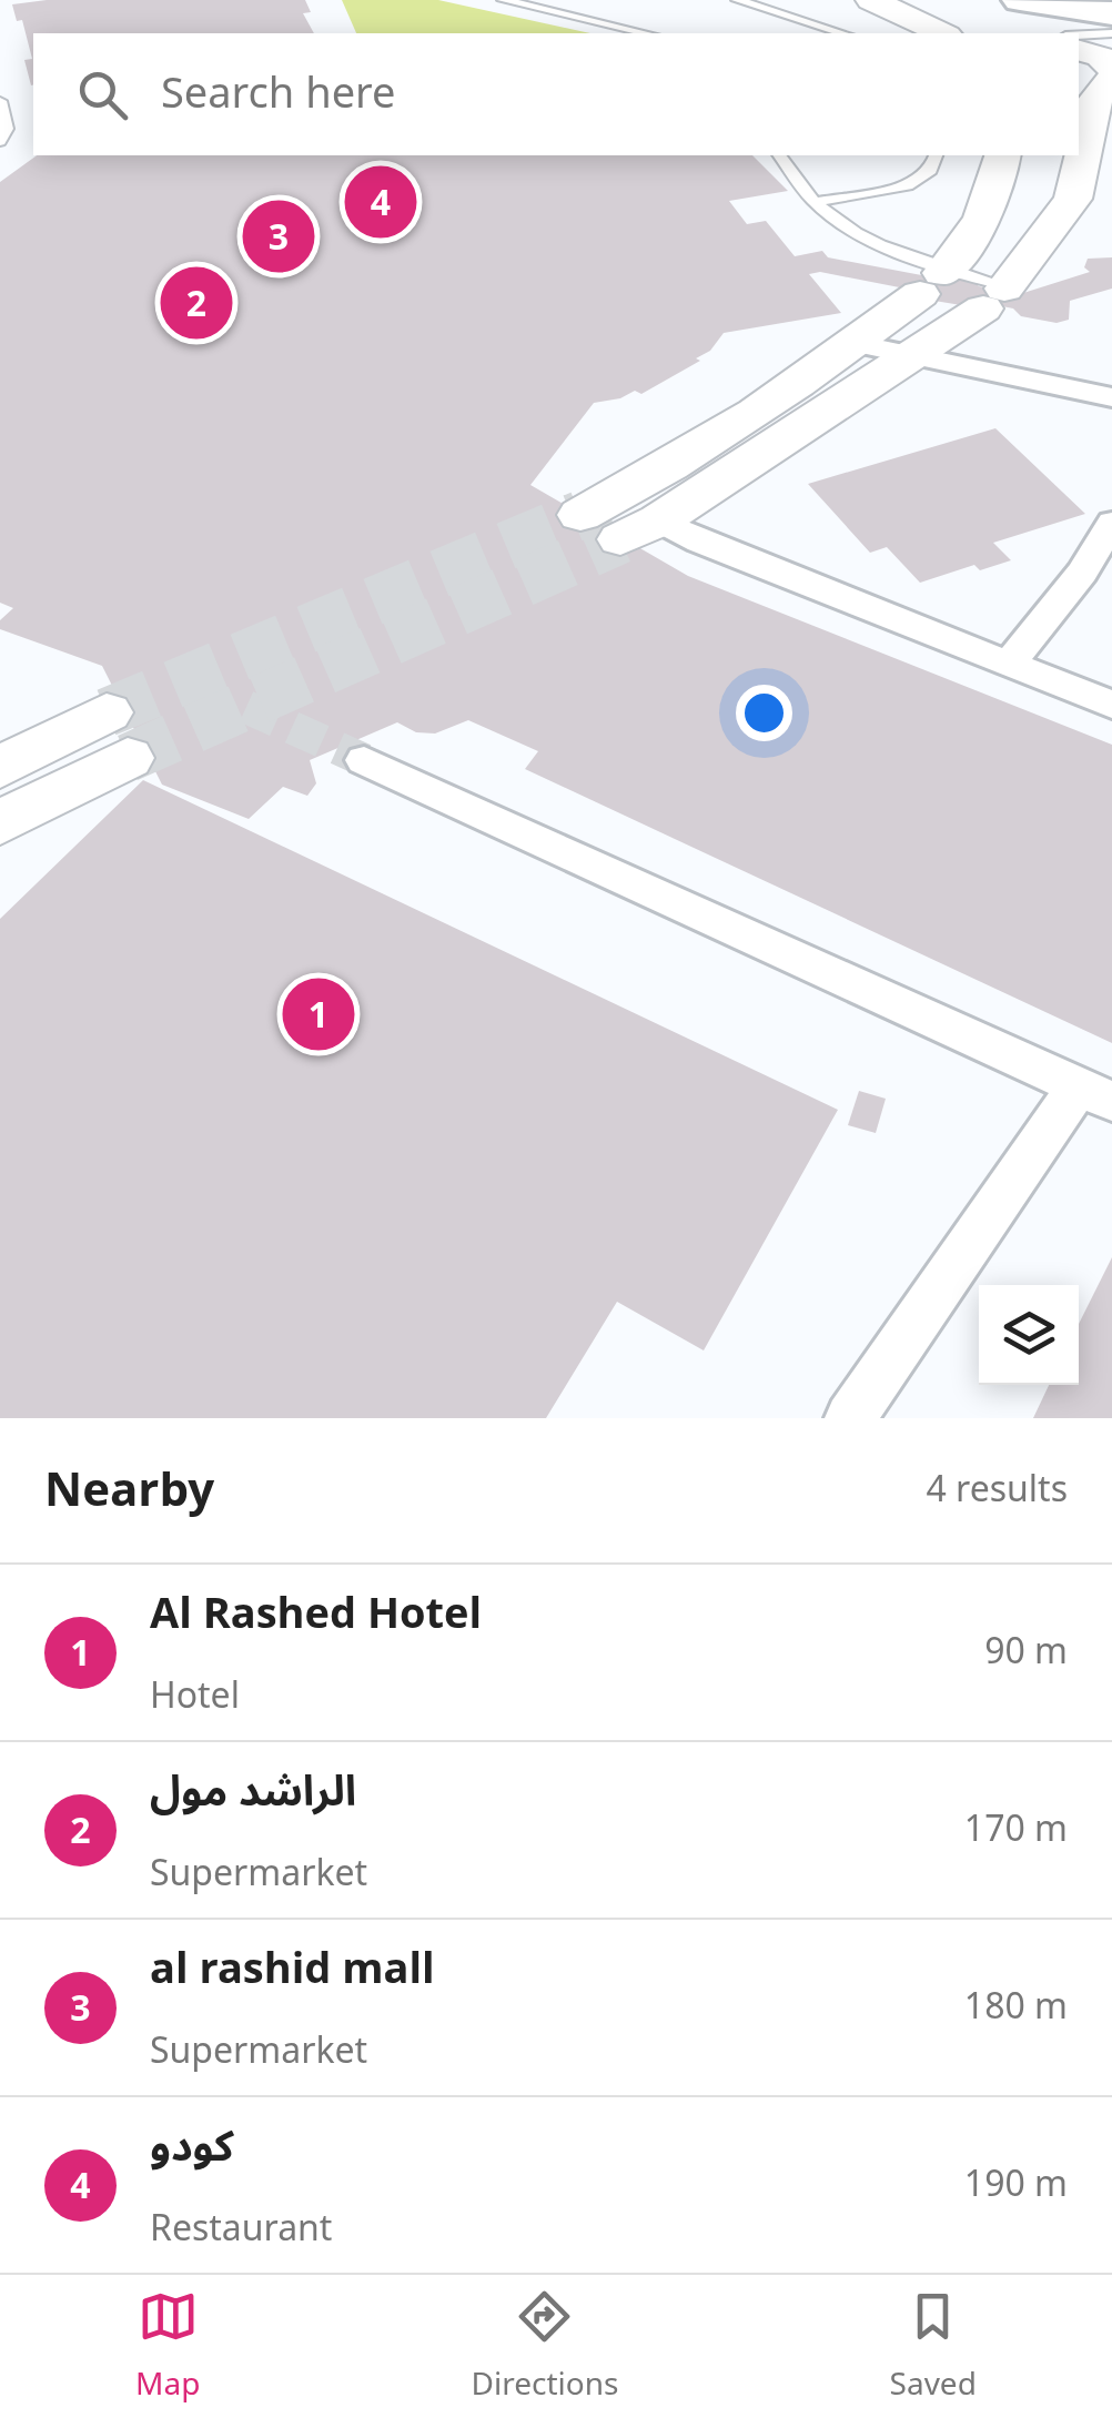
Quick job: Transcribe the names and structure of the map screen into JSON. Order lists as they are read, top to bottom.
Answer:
{
  "page": {
    "search": "Search here",
    "pins": [
      "4",
      "3",
      "2",
      "1"
    ],
    "heading": ["Nearby", "4 results"],
    "list": [
      {
        "mark": "1",
        "name": "Al Rashed Hotel",
        "note": "Hotel",
        "value": "90 m"
      },
      {
        "mark": "2",
        "name": "الراشد مول",
        "note": "Supermarket",
        "value": "170 m"
      },
      {
        "mark": "3",
        "name": "al rashid mall",
        "note": "Supermarket",
        "value": "180 m"
      },
      {
        "mark": "4",
        "name": "كودو",
        "note": "Restaurant",
        "value": "190 m"
      }
    ],
    "nav": ["Map", "Directions", "Saved"]
  }
}
